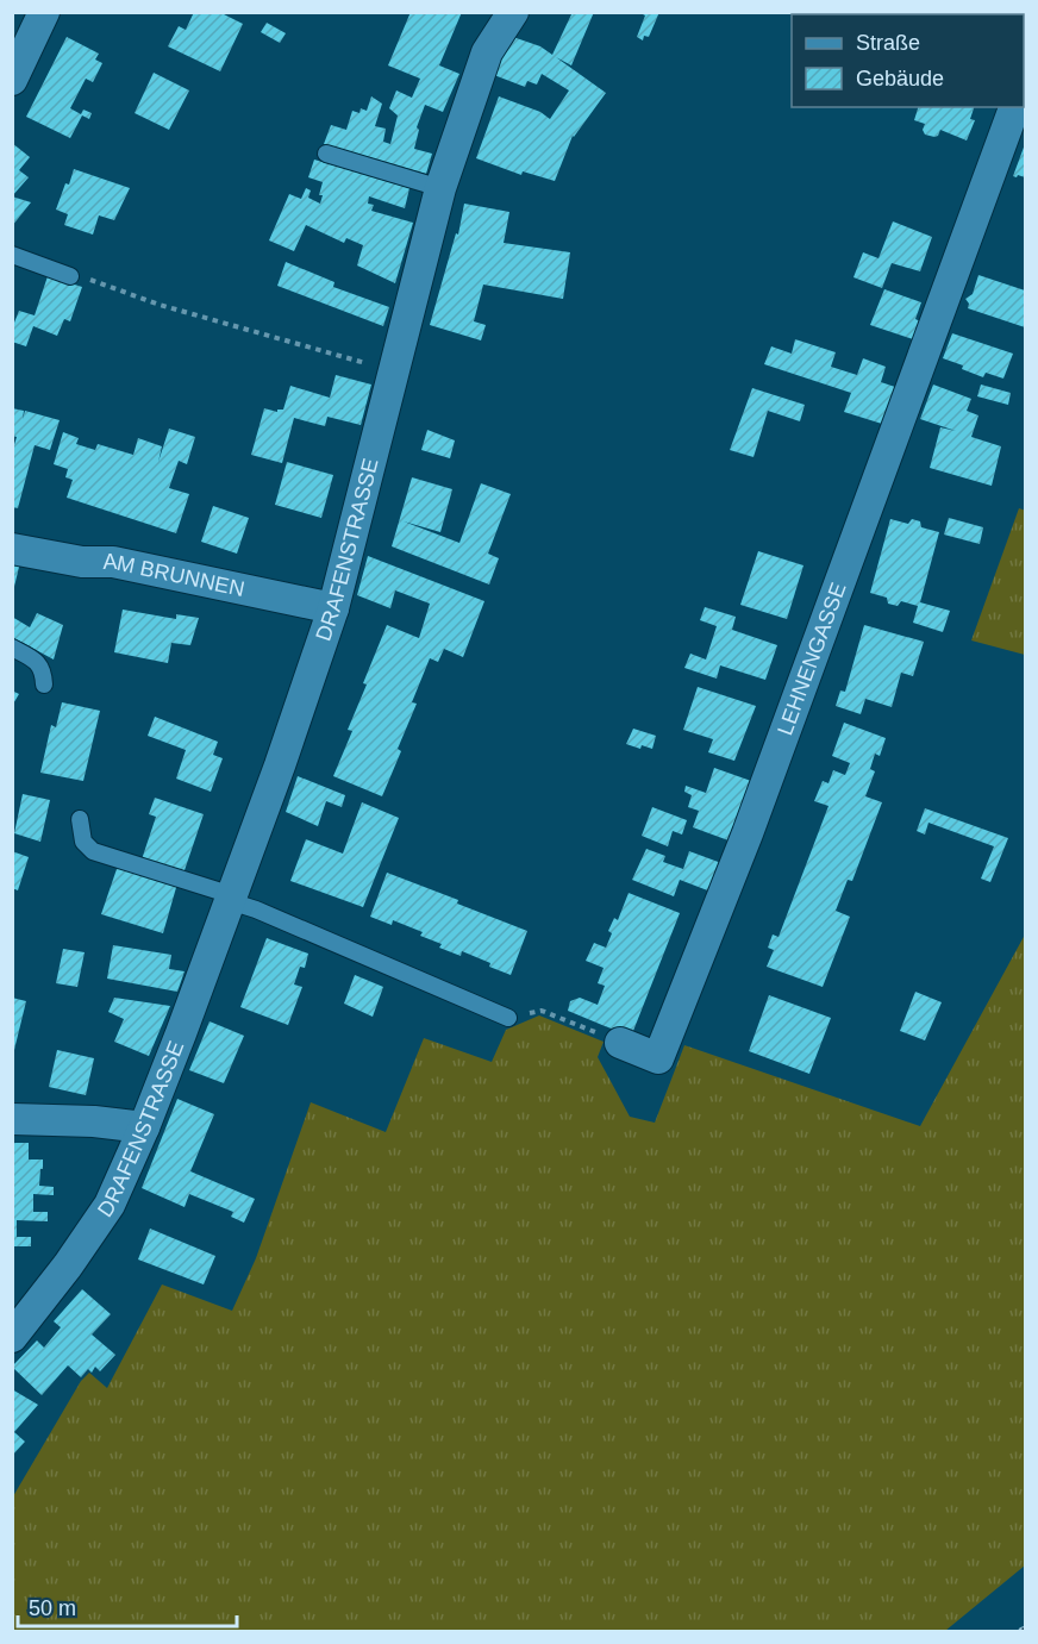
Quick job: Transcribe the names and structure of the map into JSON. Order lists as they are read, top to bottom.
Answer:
{
  "streets": {
    "street": ["DRAFENSTRASSE", "AM BRUNNEN", "LEHNENGASSE"]
  },
  "crossings": [
    ["DRAFENSTRASSE", "AM BRUNNEN"]
  ],
  "legend": ["Straße", "Gebäude"],
  "scale_bar": "50 m"
}
